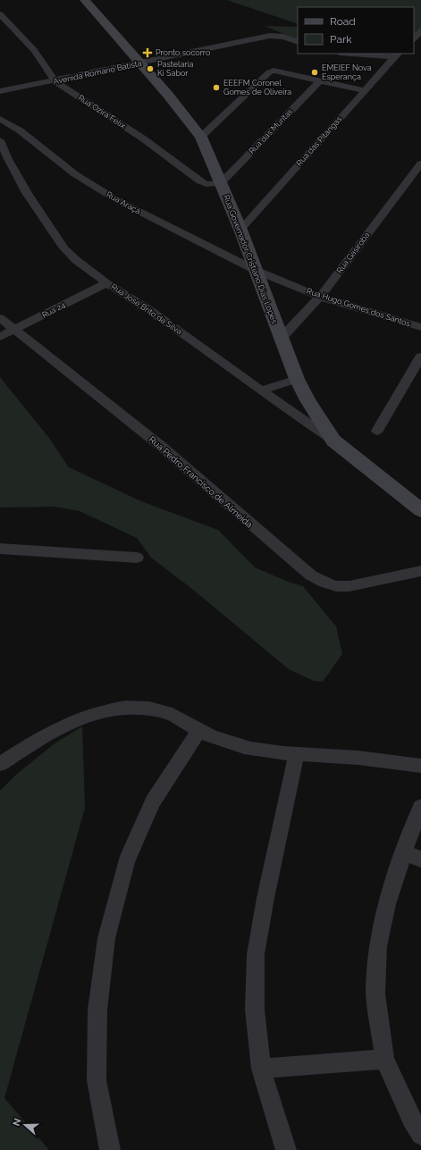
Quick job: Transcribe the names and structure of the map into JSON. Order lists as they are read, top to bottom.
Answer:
{
  "streets": {
    "street": [
      "Avenida Romario Batista",
      "Rua Ozira Felix",
      "Rua das Muritas",
      "Rua das Pitangas",
      "Rua Araçá",
      "Rua Gasiroba",
      "Rua Governador Cristiano Dias Lopes",
      "Rua Hugo Gomes dos Santos",
      "Rua José Brito da Silva",
      "Rua 24",
      "Rua Pedro Francisco de Almeida"
    ]
  },
  "crossings": [
    ["Avenida Romario Batista", "Rua Ozira Felix"],
    ["Avenida Romario Batista", "Rua Governador Cristiano Dias Lopes"],
    ["Rua Ozira Felix", "Rua das Muritas"],
    ["Rua Ozira Felix", "Rua Governador Cristiano Dias Lopes"],
    ["Rua das Muritas", "Rua Governador Cristiano Dias Lopes"],
    ["Rua das Pitangas", "Rua Governador Cristiano Dias Lopes"],
    ["Rua Araçá", "Rua Governador Cristiano Dias Lopes"],
    ["Rua Araçá", "Rua Hugo Gomes dos Santos"],
    ["Rua Gasiroba", "Rua Governador Cristiano Dias Lopes"],
    ["Rua Gasiroba", "Rua Hugo Gomes dos Santos"],
    ["Rua Governador Cristiano Dias Lopes", "Rua Hugo Gomes dos Santos"],
    ["Rua Governador Cristiano Dias Lopes", "Rua José Brito da Silva"],
    ["Rua José Brito da Silva", "Rua 24"],
    ["Rua 24", "Rua Pedro Francisco de Almeida"]
  ],
  "places": {
    "health": ["Pronto socorro"],
    "other": ["Pastelaria Ki Sabor", "EMEIEF Nova Esperança", "EEEFM Coronel Gomes de Oliveira"]
  },
  "legend": ["Road", "Park"],
  "north": "left"
}
